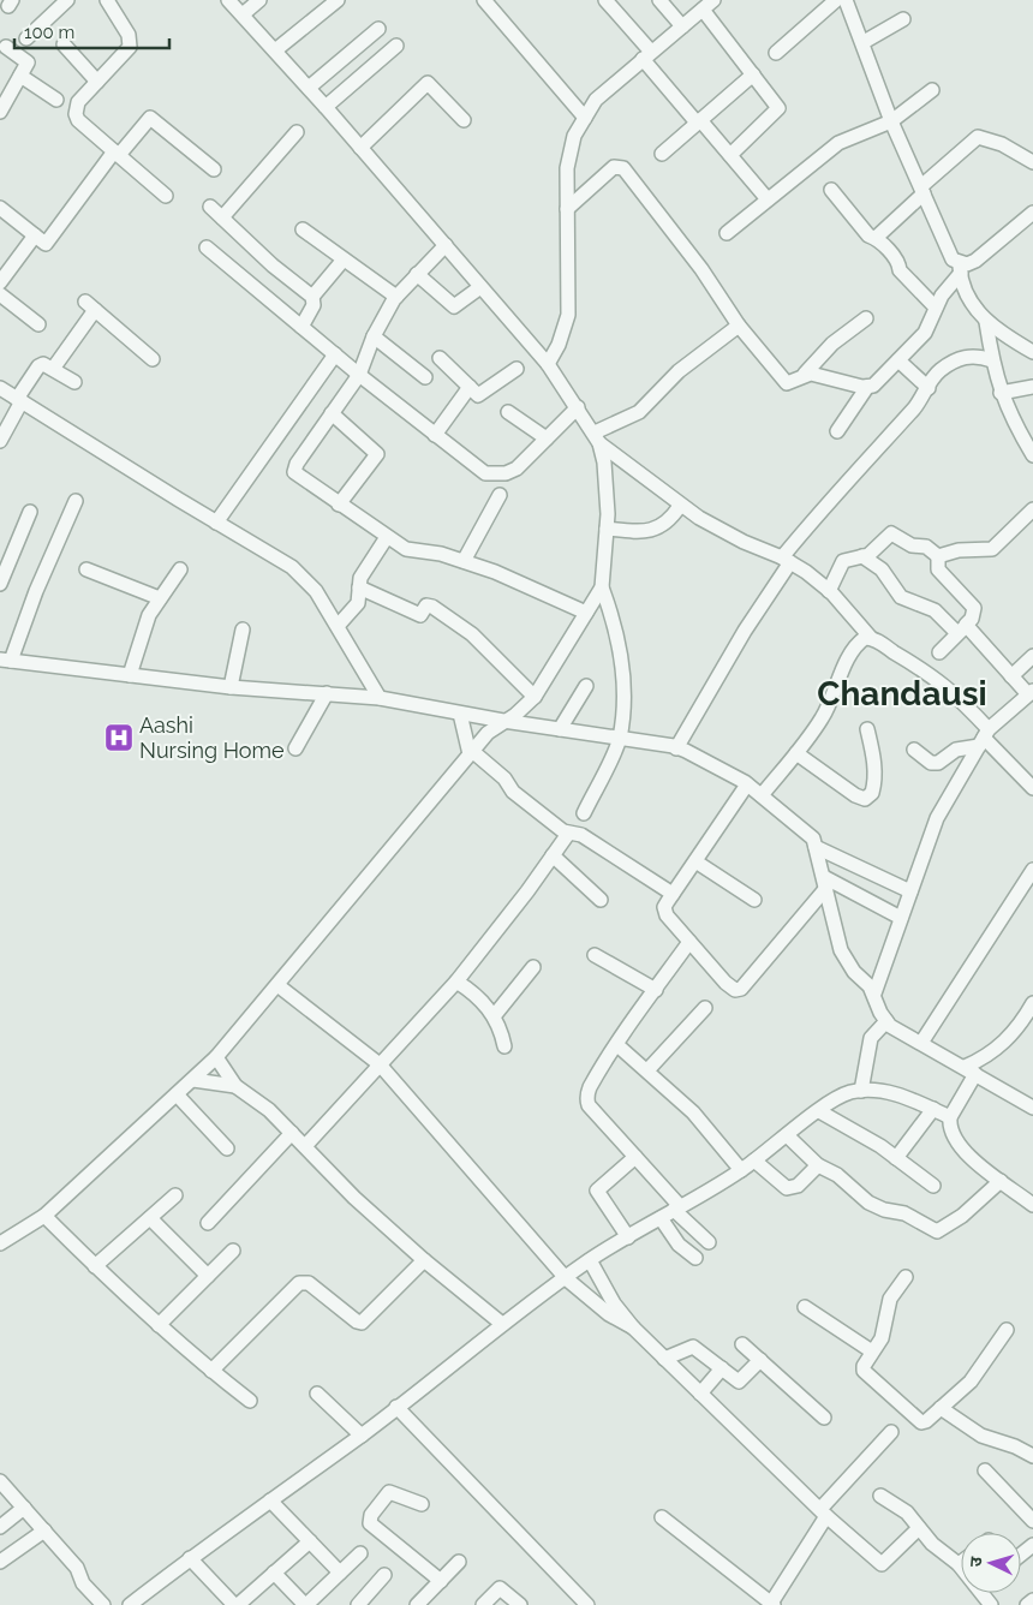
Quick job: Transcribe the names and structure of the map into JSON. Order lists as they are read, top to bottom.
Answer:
{
  "districts": ["Chandausi"],
  "places": {
    "hospital": ["Aashi Nursing Home"]
  },
  "scale_bar": "100 m",
  "north": "left"
}
